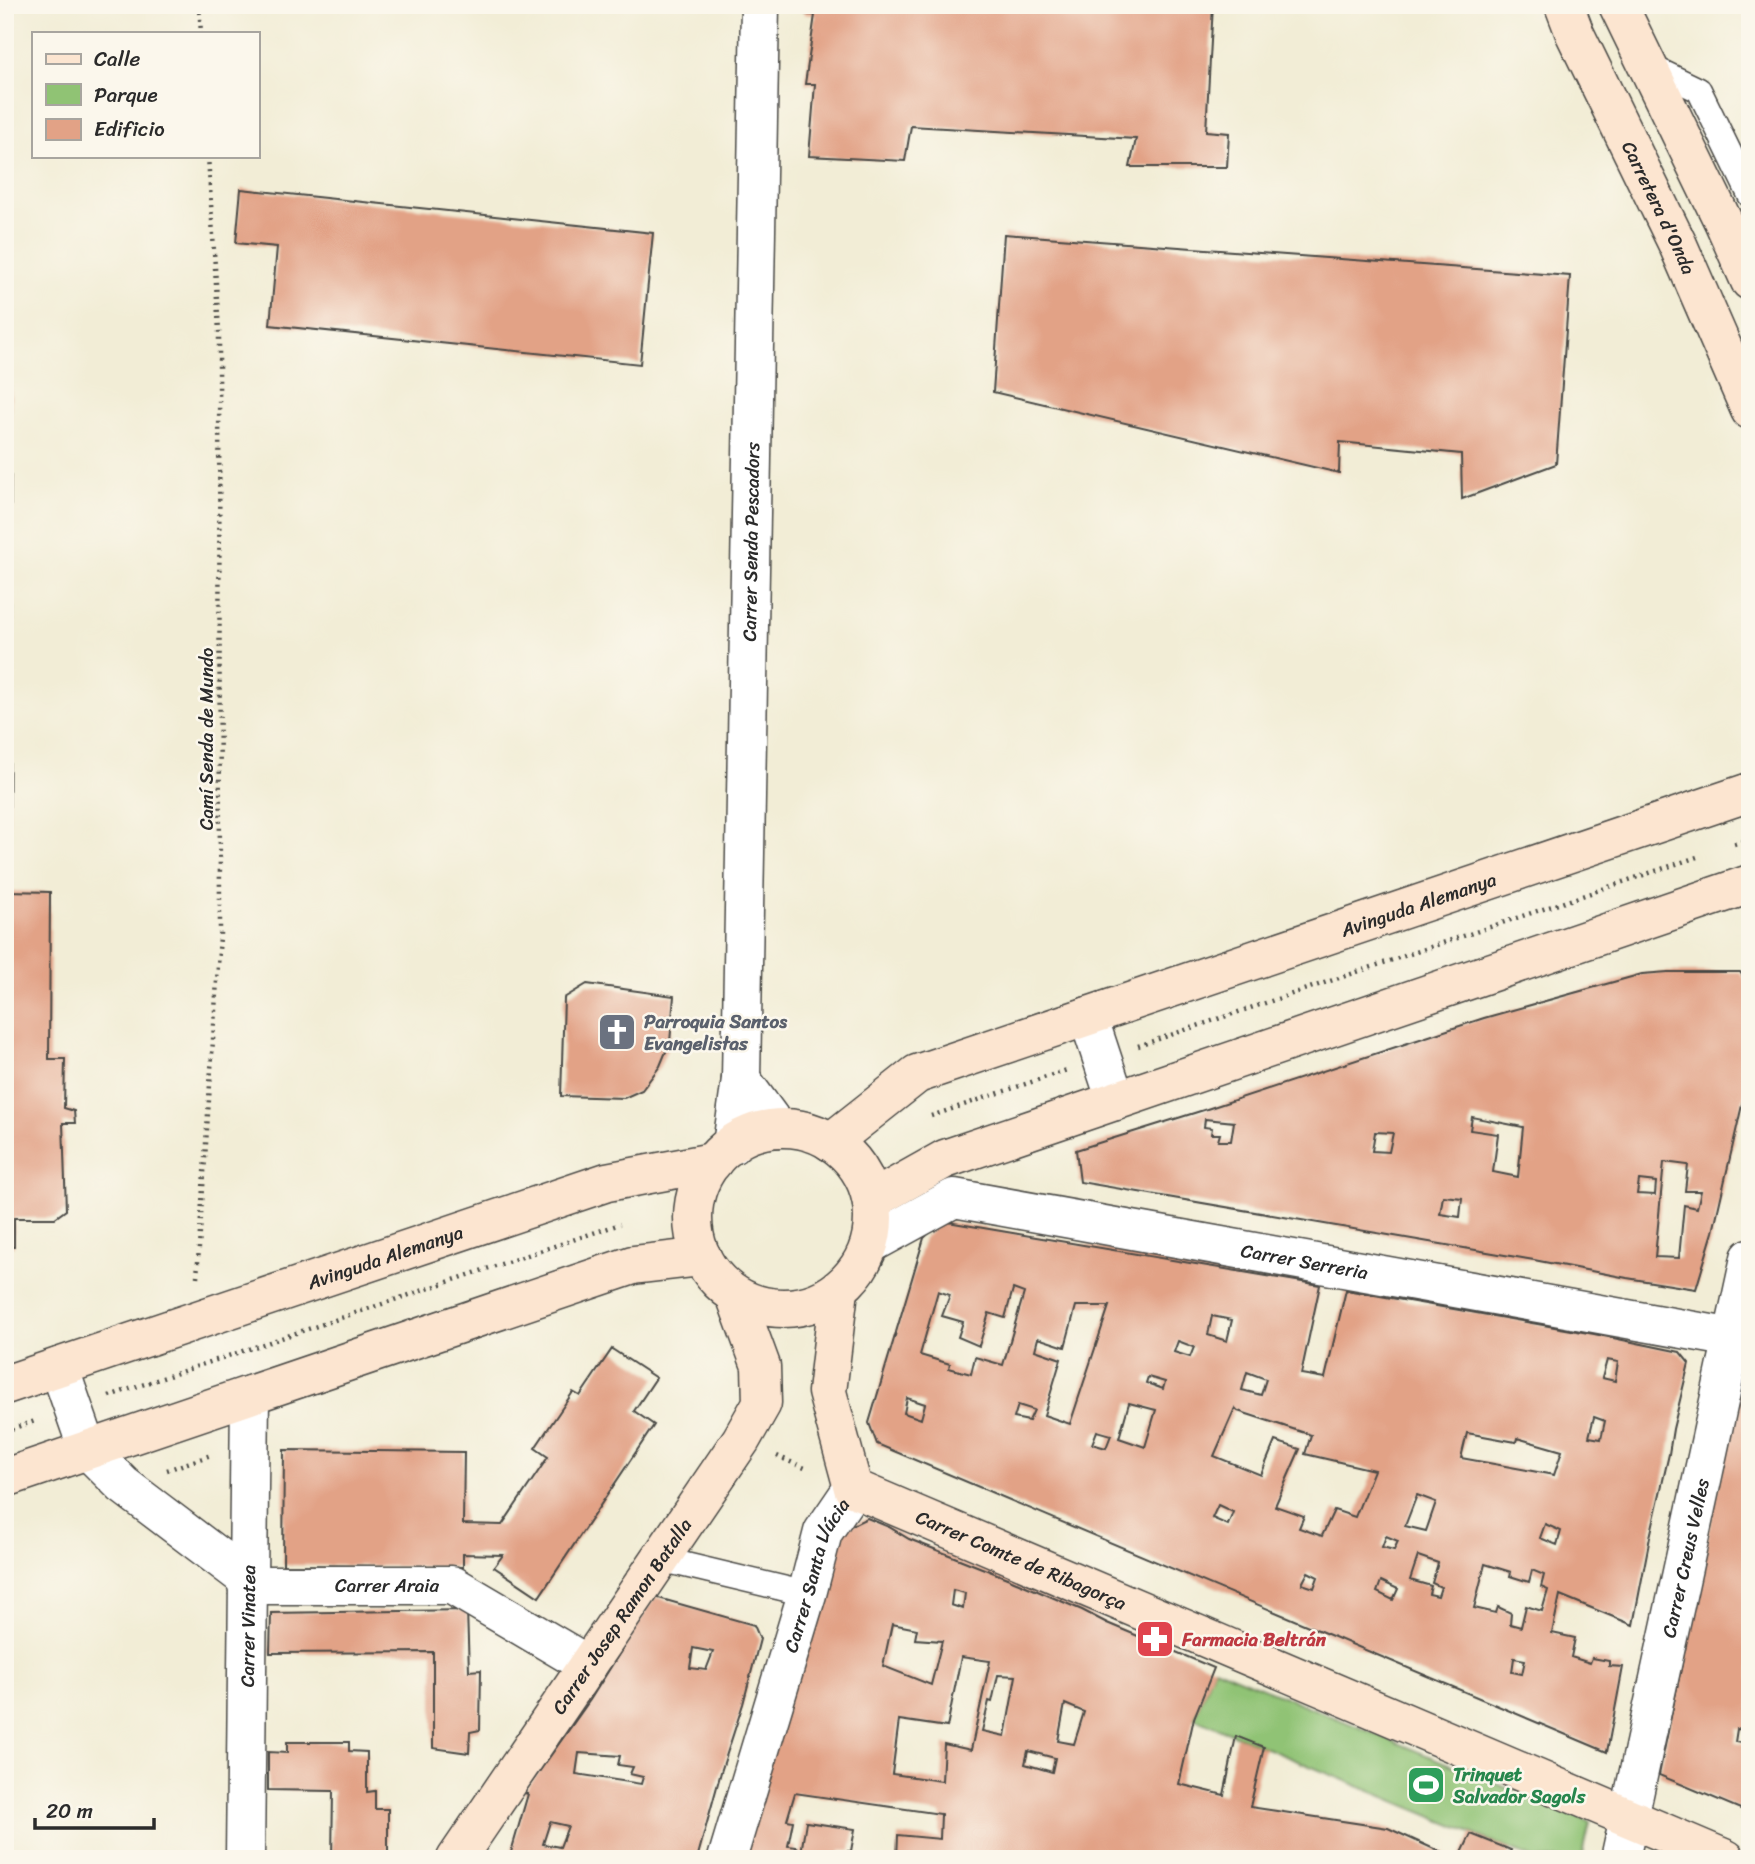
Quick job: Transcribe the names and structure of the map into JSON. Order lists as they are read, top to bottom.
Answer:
{
  "streets": {
    "main road": [
      "Carretera d'Onda",
      "Avinguda Alemanya",
      "Carrer Comte de Ribagorça",
      "Carrer Santa Llúcia",
      "Carrer Josep Ramon Batalla"
    ],
    "street": [
      "Carrer Senda Pescadors",
      "Carrer Serreria",
      "Carrer Creus Velles",
      "Carrer Araia",
      "Carrer Vinatea"
    ],
    "path": ["Camí Senda de Mundo"]
  },
  "crossings": [
    ["Carrer Senda Pescadors", "Avinguda Alemanya"],
    ["Carrer Senda Pescadors", "Carrer Serreria"],
    ["Carrer Senda Pescadors", "Carrer Santa Llúcia"],
    ["Carrer Senda Pescadors", "Carrer Josep Ramon Batalla"],
    ["Camí Senda de Mundo", "Avinguda Alemanya"],
    ["Avinguda Alemanya", "Carrer Serreria"],
    ["Avinguda Alemanya", "Carrer Santa Llúcia"],
    ["Avinguda Alemanya", "Carrer Josep Ramon Batalla"],
    ["Carrer Serreria", "Carrer Creus Velles"],
    ["Carrer Serreria", "Carrer Santa Llúcia"],
    ["Carrer Serreria", "Carrer Josep Ramon Batalla"],
    ["Carrer Creus Velles", "Carrer Comte de Ribagorça"],
    ["Carrer Comte de Ribagorça", "Carrer Santa Llúcia"],
    ["Carrer Santa Llúcia", "Carrer Josep Ramon Batalla"],
    ["Carrer Araia", "Carrer Josep Ramon Batalla"],
    ["Carrer Araia", "Carrer Vinatea"]
  ],
  "places": {
    "church": ["Parroquia Santos Evangelistas"],
    "pharmacy": ["Farmacia Beltrán"],
    "sports": ["Trinquet Salvador Sagols"]
  },
  "legend": ["Calle", "Parque", "Edificio"],
  "scale_bar": "20 m"
}
